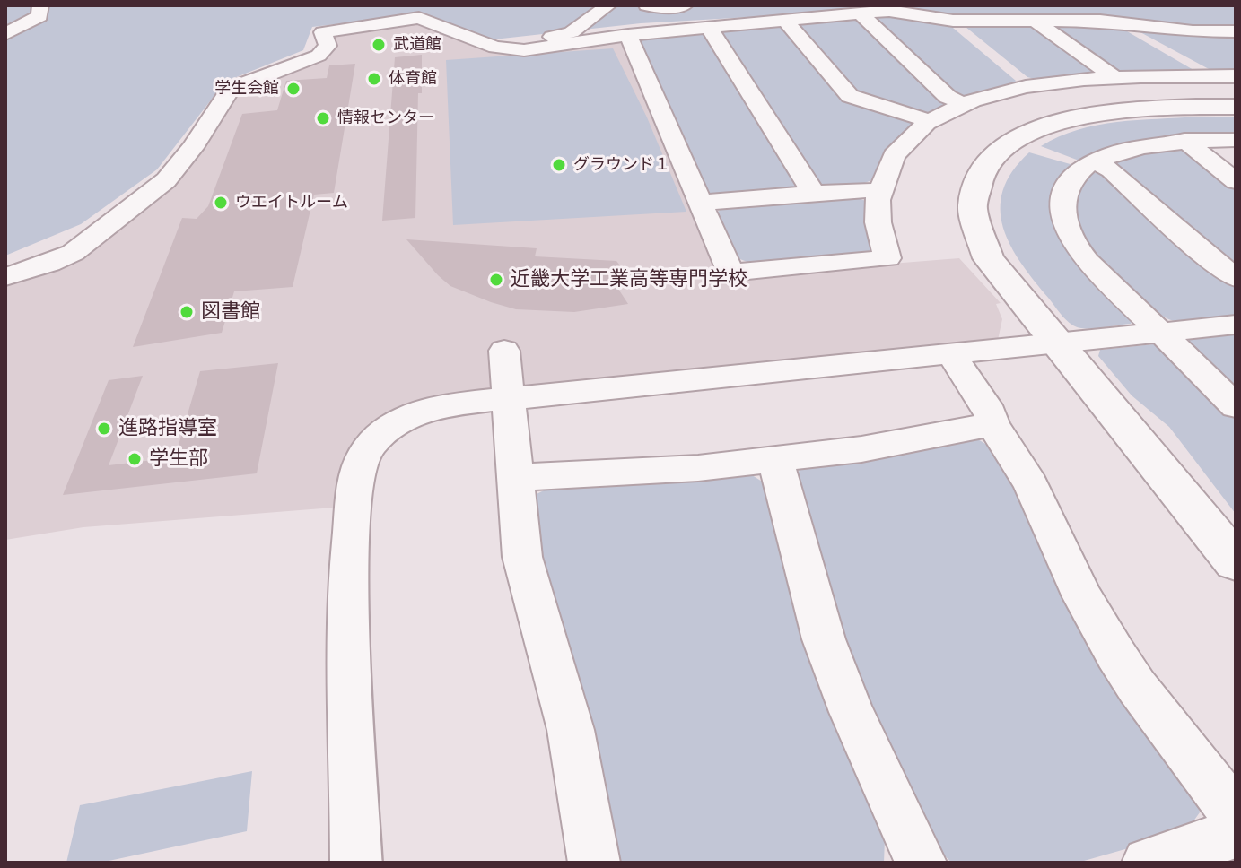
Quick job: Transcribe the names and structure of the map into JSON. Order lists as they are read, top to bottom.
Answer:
{
  "places": [
    "武道館",
    "体育館",
    "学生会館",
    "情報センター",
    "グラウンド１",
    "ウエイトルーム",
    "近畿大学工業高等専門学校",
    "図書館",
    "進路指導室",
    "学生部"
  ]
}
